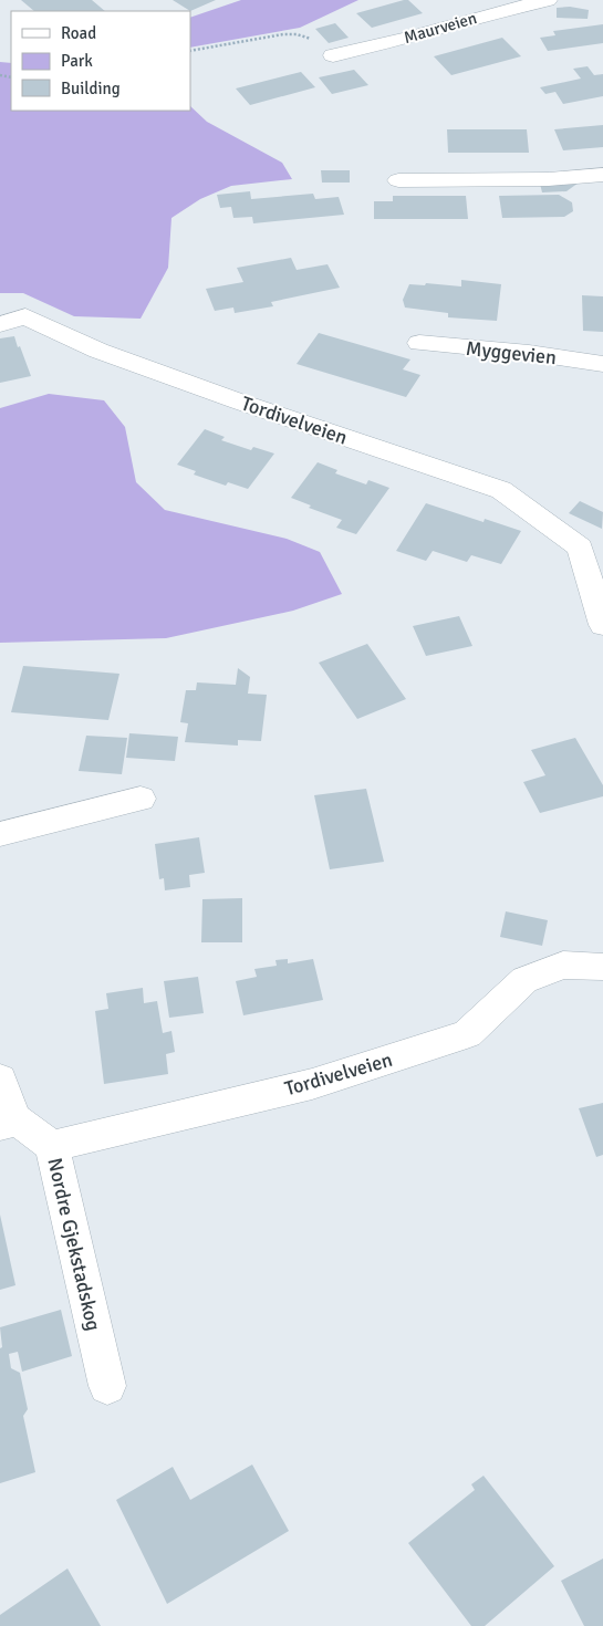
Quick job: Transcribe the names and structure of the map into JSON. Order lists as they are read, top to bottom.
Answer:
{
  "streets": {
    "street": [
      "Maurveien",
      "Myggevien",
      "Tordivelveien",
      "Nordre Gjekstadskog"
    ]
  },
  "crossings": [
    ["Tordivelveien", "Nordre Gjekstadskog"]
  ],
  "legend": ["Road", "Park", "Building"]
}
